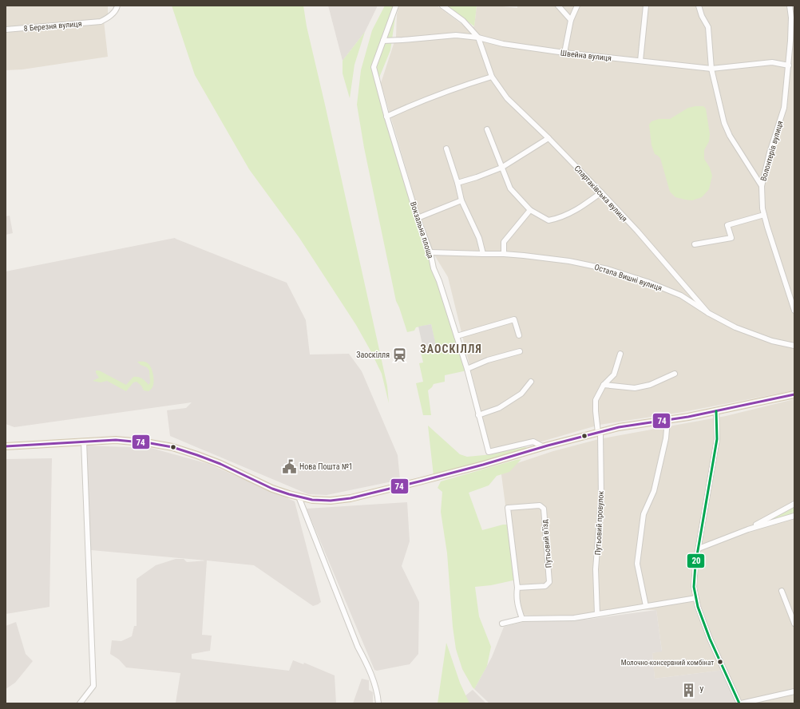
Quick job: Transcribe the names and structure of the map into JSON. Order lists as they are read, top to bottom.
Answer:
{
  "streets": {
    "street": [
      "8 Березня вулиця",
      "Швейна вулиця",
      "Волонтерів вулиця",
      "Спартаківська вулиця",
      "Вокзальна площа",
      "Остапа Вишні вулиця",
      "Путьовий провулок",
      "Путьовий в'їзд"
    ]
  },
  "crossings": [
    ["Швейна вулиця", "Волонтерів вулиця"],
    ["Швейна вулиця", "Спартаківська вулиця"],
    ["Швейна вулиця", "Вокзальна площа"],
    ["Спартаківська вулиця", "Остапа Вишні вулиця"],
    ["Вокзальна площа", "Остапа Вишні вулиця"]
  ],
  "districts": ["ЗАОСКIЛЛЯ"],
  "places": {
    "station": ["Заоскiлля"],
    "public building": ["Нова Пошта №1"],
    "other": ["Молочно-консервний комбінат"],
    "building": ["У"]
  },
  "lines": ["transit line 74", "transit line 20"]
}
